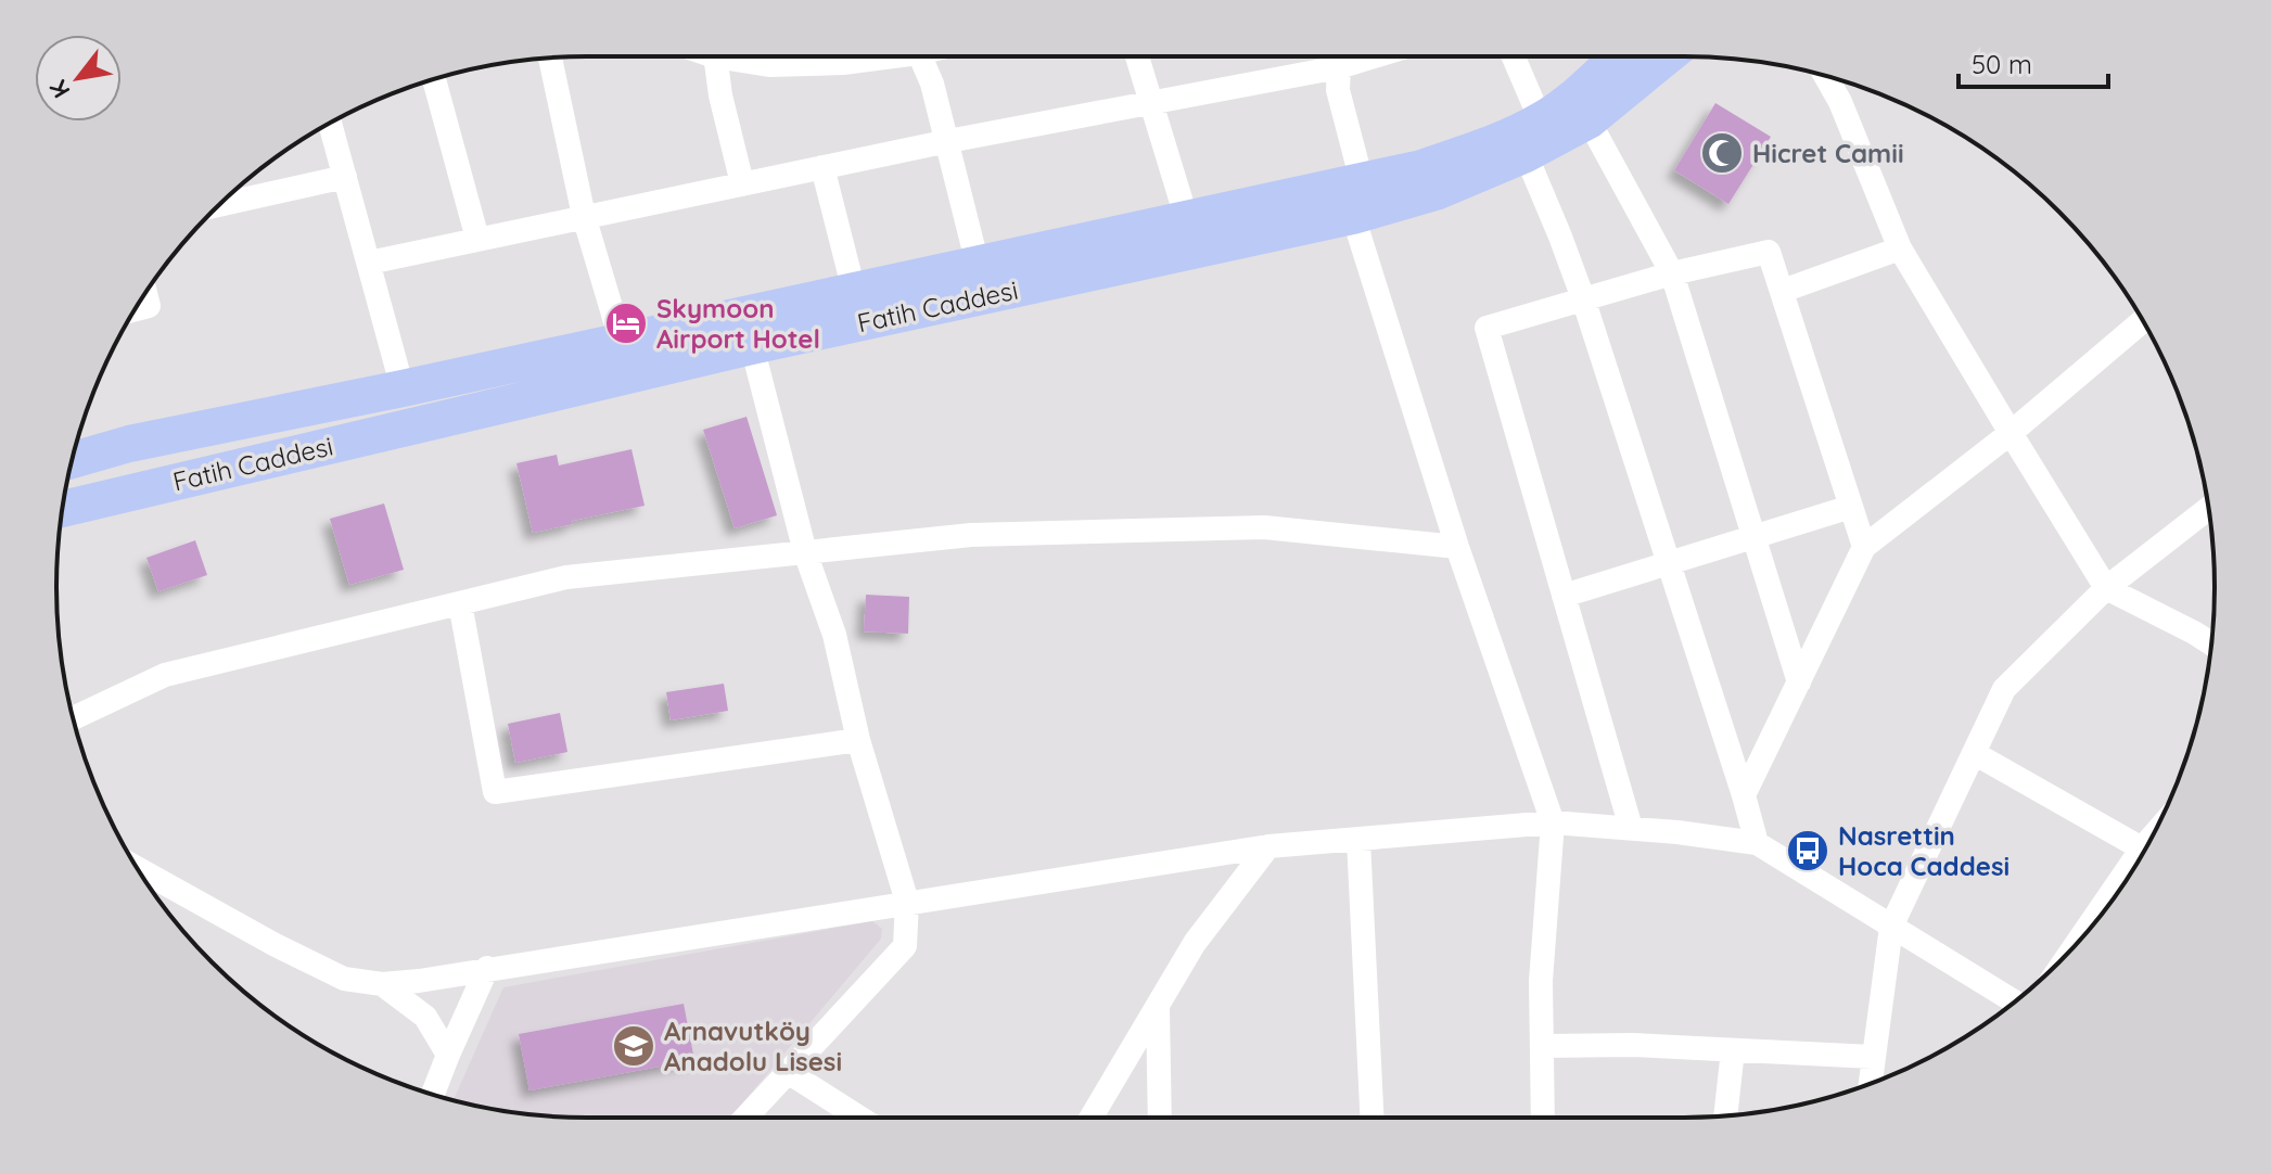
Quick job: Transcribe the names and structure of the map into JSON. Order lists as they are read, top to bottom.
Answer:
{
  "streets": {
    "main road": ["Fatih Caddesi"]
  },
  "places": {
    "mosque": ["Hicret Camii"],
    "hotel": ["Skymoon Airport Hotel"],
    "bus stop": ["Nasrettin Hoca Caddesi"],
    "school or university": ["Arnavutköy Anadolu Lisesi"]
  },
  "scale_bar": "50 m",
  "north": "bottom left"
}
